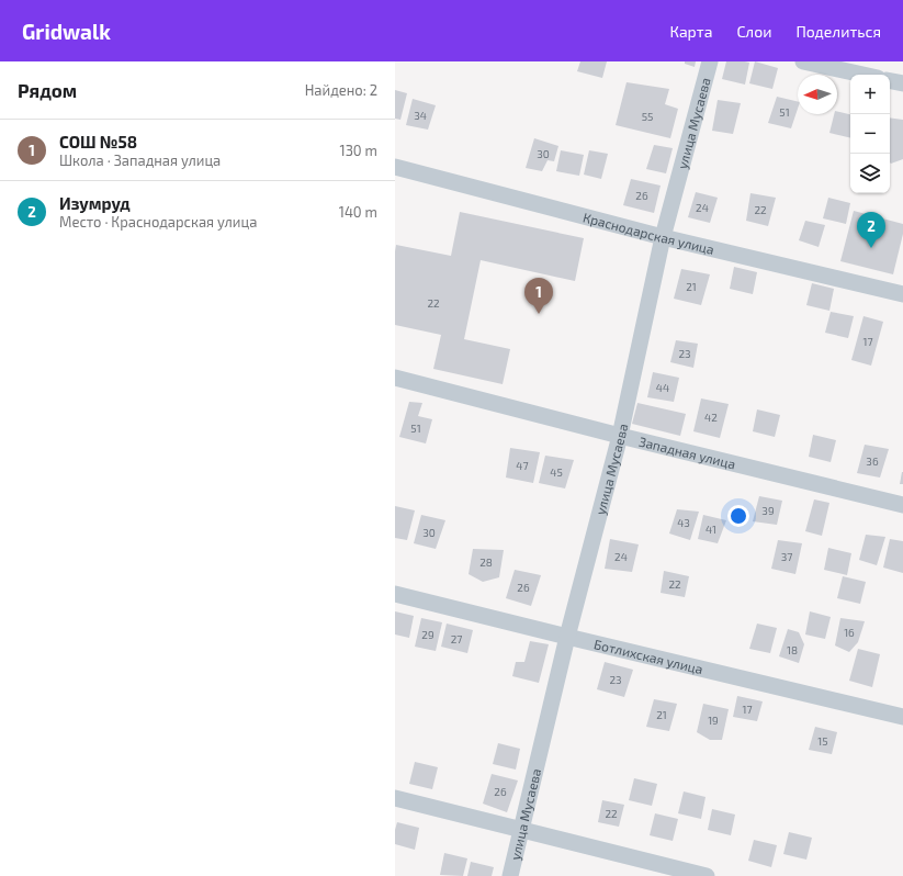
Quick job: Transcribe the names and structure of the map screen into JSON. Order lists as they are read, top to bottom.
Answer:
{
  "streets": {
    "street": [
      "улица Мусаева",
      "Краснодарская улица",
      "Западная улица",
      "Ботлихская улица"
    ]
  },
  "crossings": [
    ["улица Мусаева", "Краснодарская улица"],
    ["улица Мусаева", "Западная улица"],
    ["улица Мусаева", "Ботлихская улица"]
  ],
  "house_numbers": [
    "51",
    "34",
    "55",
    "30",
    "26",
    "24",
    "22",
    "21",
    "22",
    "17",
    "23",
    "44",
    "42",
    "51",
    "36",
    "47",
    "45",
    "39",
    "43",
    "41",
    "30",
    "24",
    "37",
    "28",
    "22",
    "26",
    "16",
    "29",
    "27",
    "18",
    "23",
    "17",
    "21",
    "19",
    "15",
    "26",
    "22"
  ],
  "north": "left",
  "page": {
    "header": "Gridwalk",
    "nav": ["Карта", "Слои", "Поделиться"],
    "heading": ["Рядом", "Найдено: 2"],
    "map_buttons": ["+", "−"],
    "list": [
      {
        "mark": "1",
        "name": "СОШ №58",
        "note": "Школа · Западная улица",
        "value": "130 m"
      },
      {
        "mark": "2",
        "name": "Изумруд",
        "note": "Место · Краснодарская улица",
        "value": "140 m"
      }
    ],
    "pins": ["2", "1"]
  }
}
